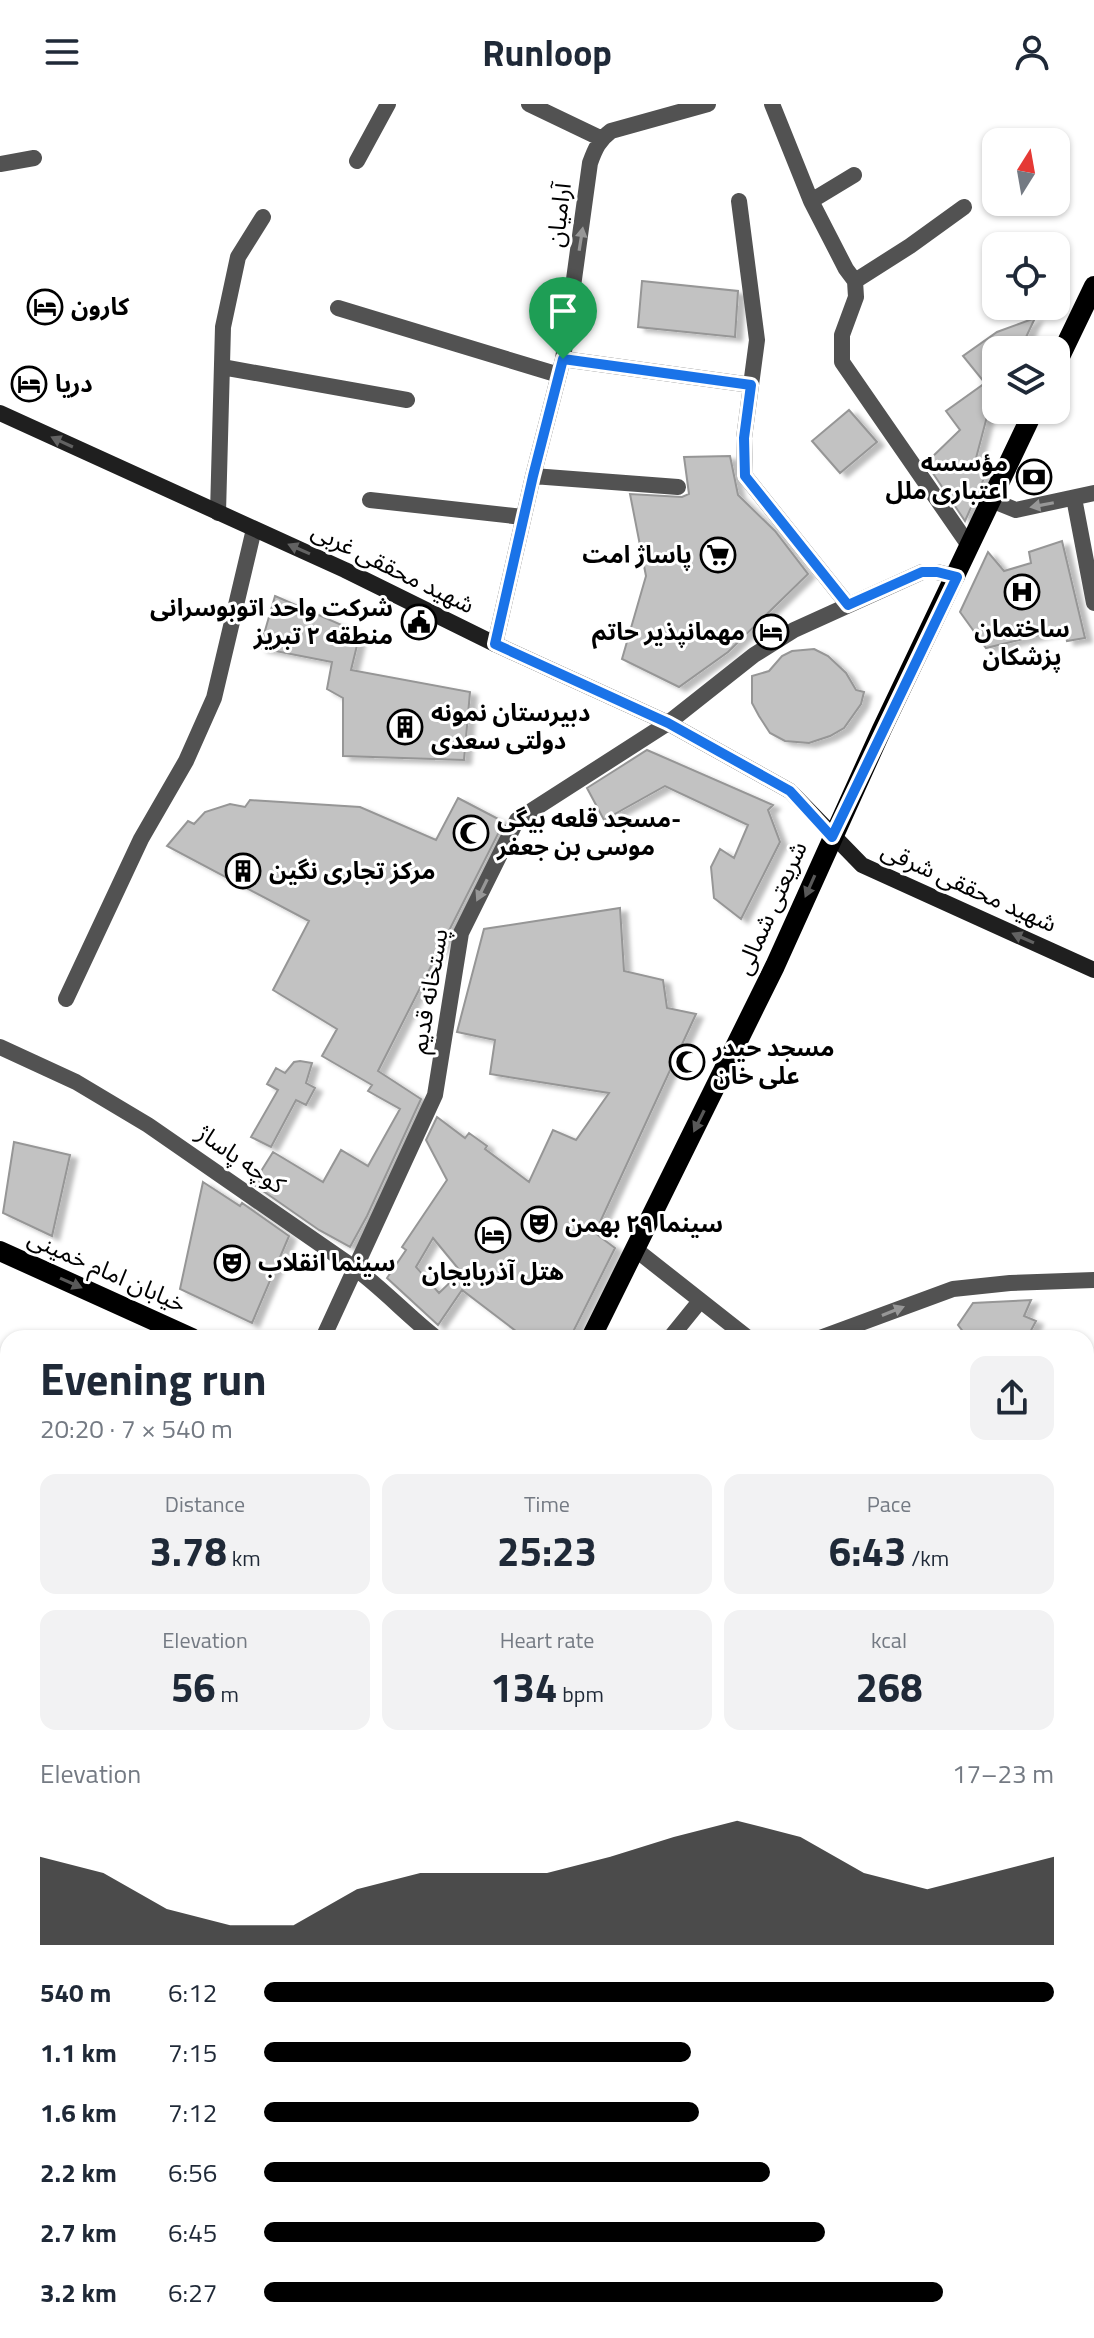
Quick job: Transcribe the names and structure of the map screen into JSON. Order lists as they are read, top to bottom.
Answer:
{
  "streets": {
    "main road": ["شریعتی شمالی", "خیابان امام خمینی"],
    "street": [
      "آرامیان",
      "شهید محققی غربی",
      "شهید محققی شرقی",
      "پستخانه قدیم",
      "کوچه پاساژ"
    ]
  },
  "crossings": [
    ["آرامیان", "شهید محققی غربی"],
    ["شهید محققی غربی", "شهید محققی شرقی"],
    ["شهید محققی غربی", "شریعتی شمالی"],
    ["شهید محققی غربی", "پستخانه قدیم"],
    ["شهید محققی شرقی", "شریعتی شمالی"],
    ["شریعتی شمالی", "پستخانه قدیم"],
    ["پستخانه قدیم", "کوچه پاساژ"]
  ],
  "one_way": [
    "آرامیان",
    "شهید محققی شرقی",
    "شریعتی شمالی",
    "پستخانه قدیم",
    "خیابان امام خمینی"
  ],
  "places": {
    "hotel": [
      "کارون",
      "دریا",
      "مهمانپذیر حاتم",
      "هتل آذربایجان"
    ],
    "bank": ["مؤسسه اعتباری ملل"],
    "supermarket": ["پاساژ امت"],
    "hospital": ["ساختمان پزشکان"],
    "public building": ["شرکت واحد اتوبوسرانی منطقه ۲ تبریز"],
    "building": ["دبیرستان نمونه دولتی سعدی", "مرکز تجاری نگین"],
    "mosque": ["مسجد قلعه بیگی- موسی بن جعفر", "مسجد حیدر علی خان"],
    "theatre": ["سینما ۲۹ بهمن", "سینما انقلاب"]
  },
  "north": "top",
  "page": {
    "header": "Runloop",
    "heading": ["Evening run", "20:20 · 7 × 540 m"],
    "stats": [
      ["Distance", "3.78 km"],
      ["Time", "25:23"],
      ["Pace", "6:43 /km"],
      ["Elevation", "56 m"],
      ["Heart rate", "134 bpm"],
      ["kcal", "268"]
    ],
    "chart": ["Elevation", "17–23 m"],
    "list": [
      {
        "name": "540 m",
        "note": "6:12"
      },
      {
        "name": "1.1 km",
        "note": "7:15"
      },
      {
        "name": "1.6 km",
        "note": "7:12"
      },
      {
        "name": "2.2 km",
        "note": "6:56"
      },
      {
        "name": "2.7 km",
        "note": "6:45"
      },
      {
        "name": "3.2 km",
        "note": "6:27"
      }
    ]
  }
}
